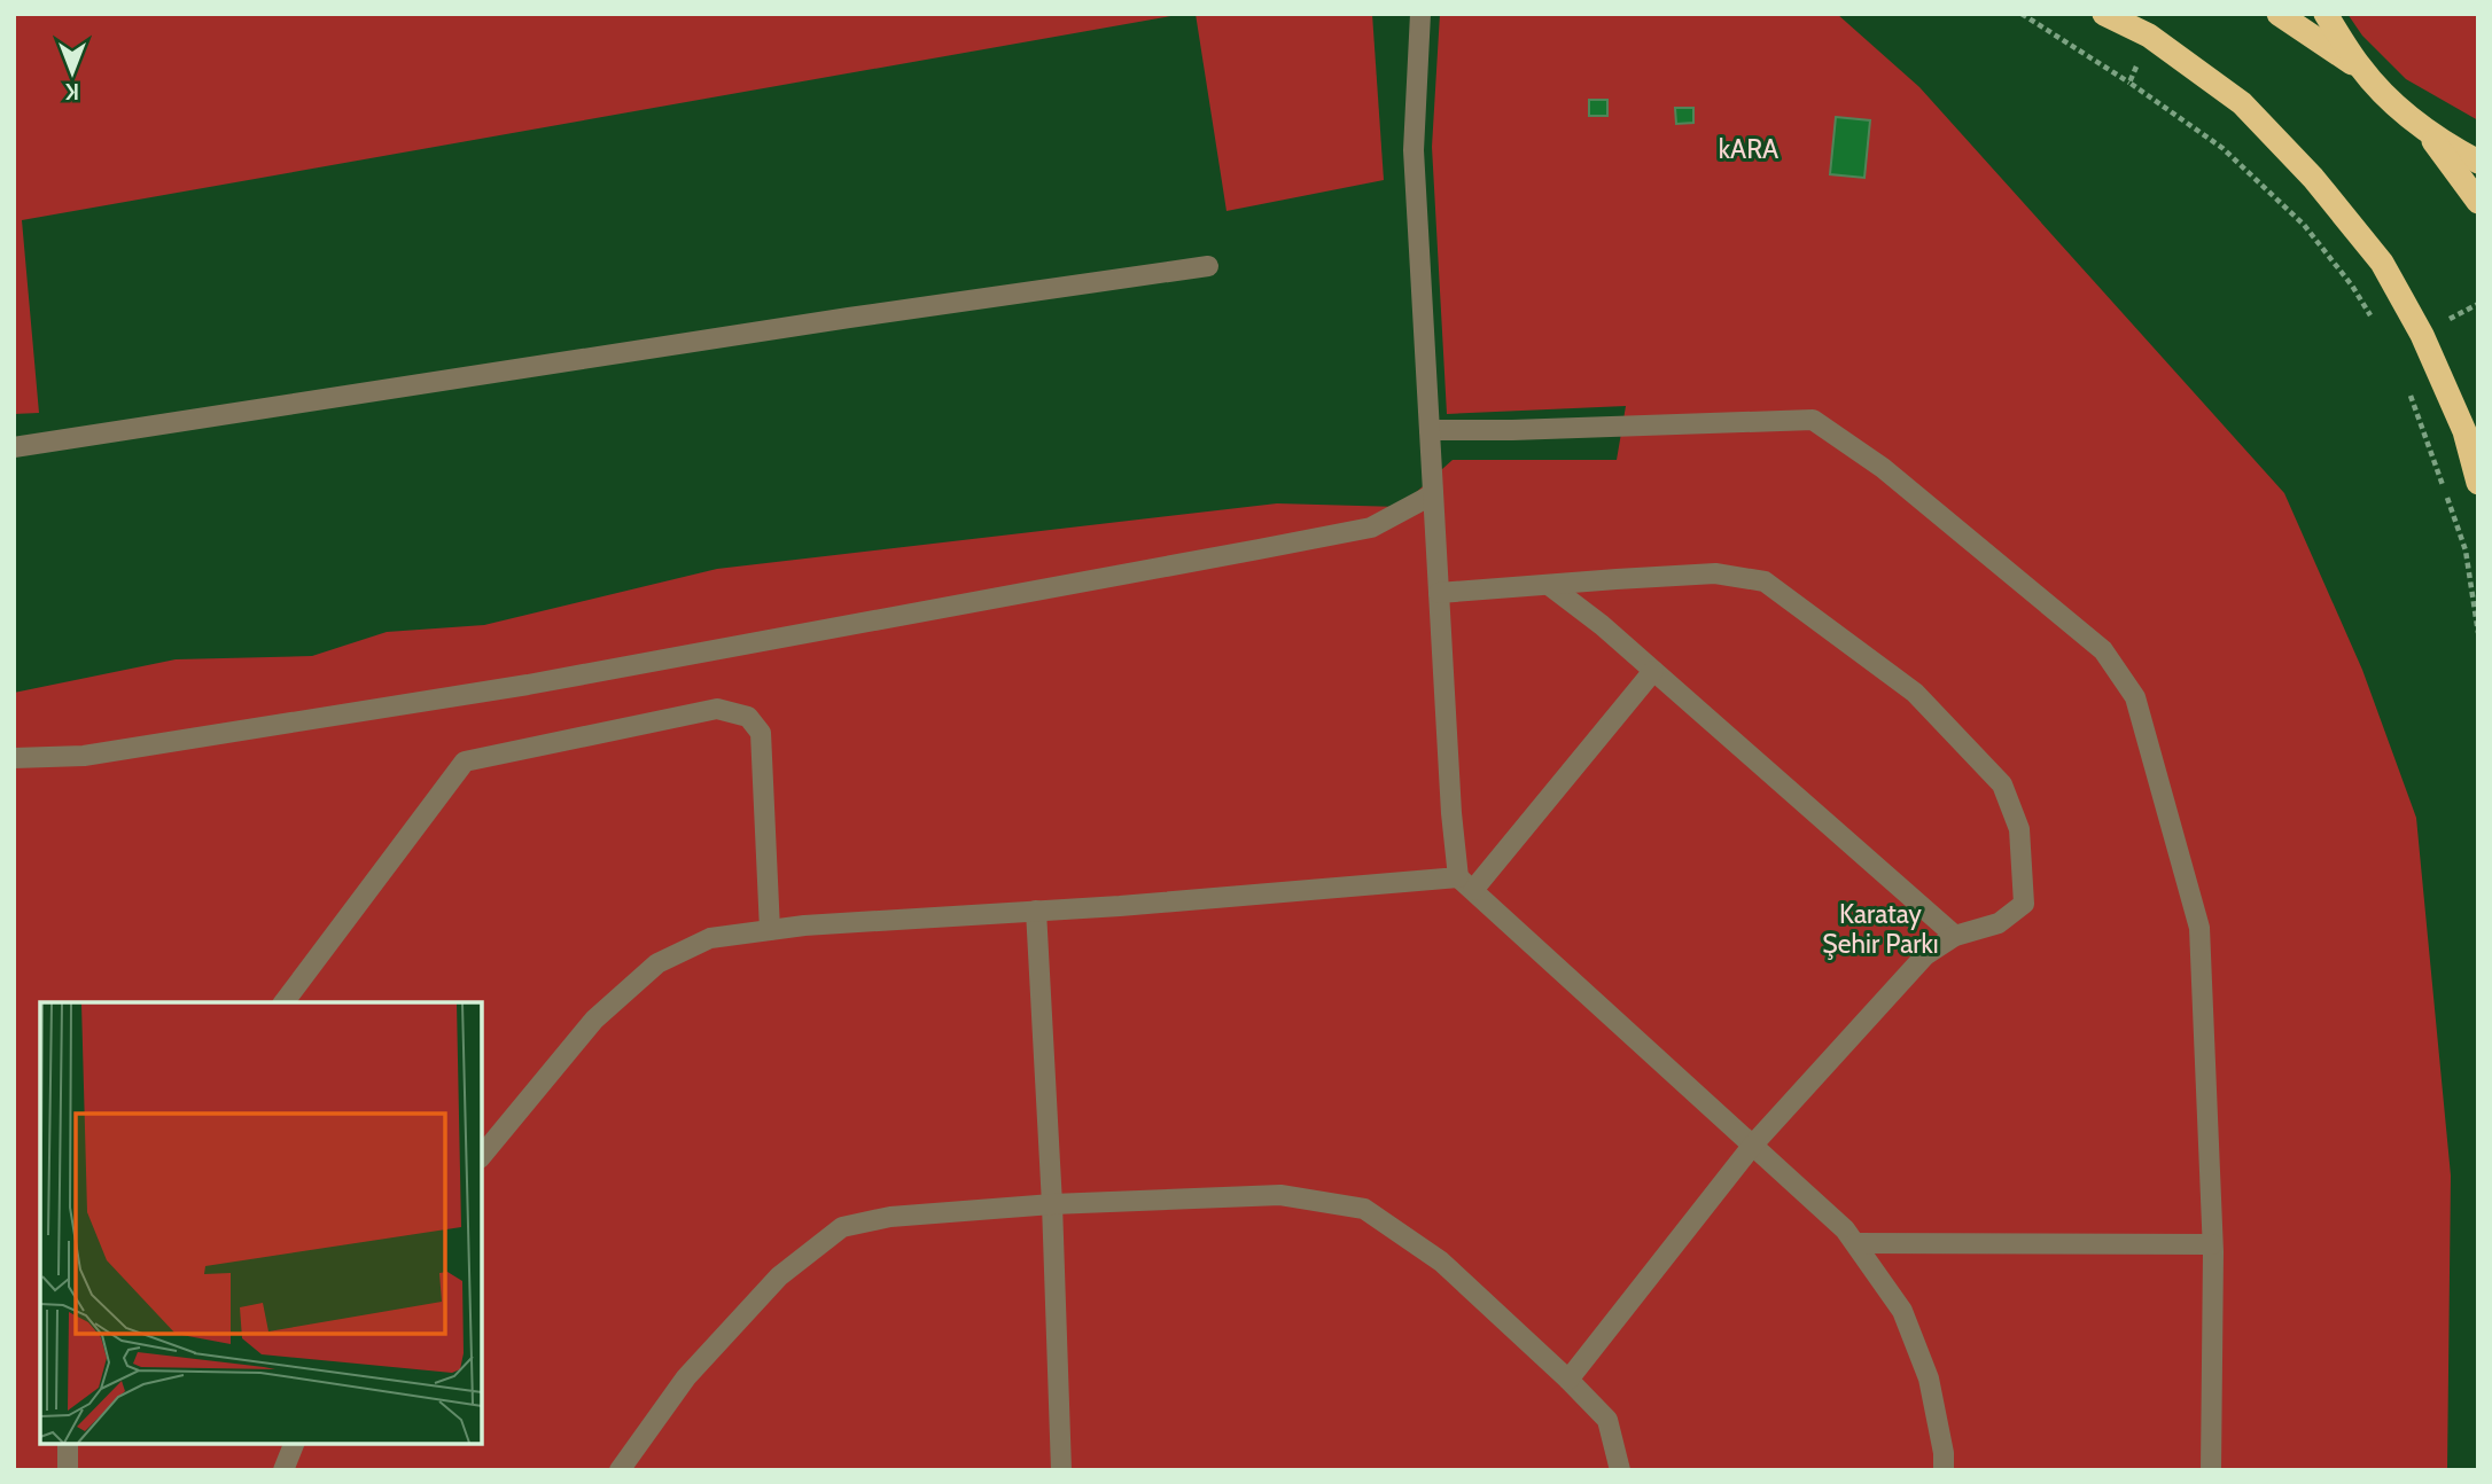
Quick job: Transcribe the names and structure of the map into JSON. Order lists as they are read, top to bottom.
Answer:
{
  "parks": ["kARA", "Karatay Şehir Parkı"],
  "north": "bottom"
}
